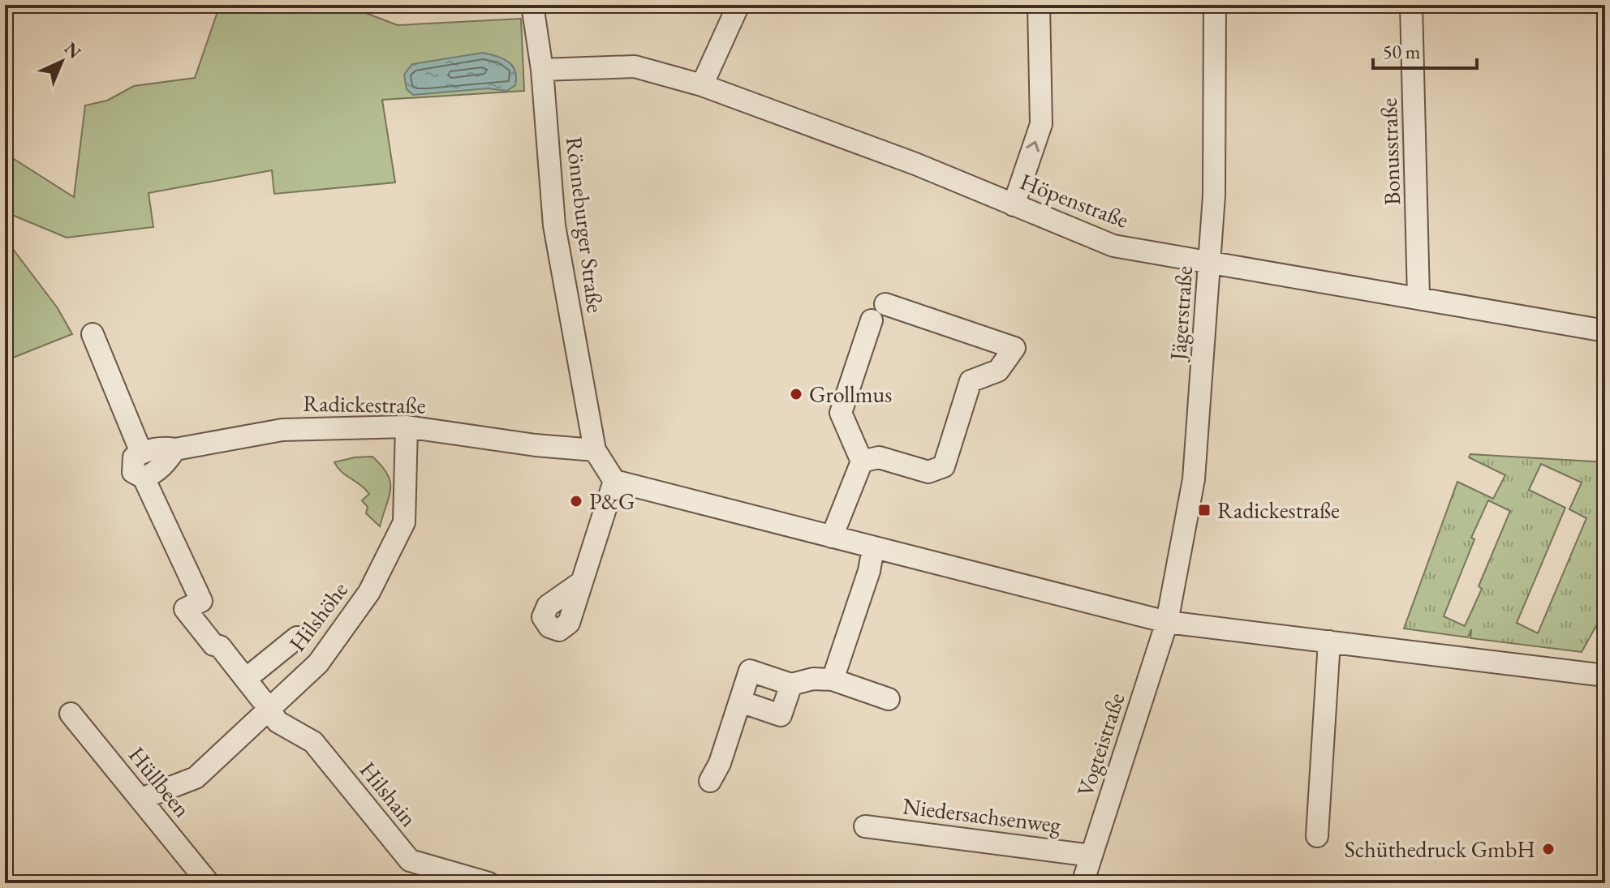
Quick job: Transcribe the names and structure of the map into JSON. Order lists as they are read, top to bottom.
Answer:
{
  "streets": {
    "street": [
      "Bonusstraße",
      "Höpenstraße",
      "Rönneburger Straße",
      "Jägerstraße",
      "Radickestraße",
      "Hilshöhe",
      "Vogteistraße",
      "Hüllbeen",
      "Hilshain",
      "Niedersachsenweg"
    ]
  },
  "crossings": [
    ["Bonusstraße", "Höpenstraße"],
    ["Höpenstraße", "Rönneburger Straße"],
    ["Höpenstraße", "Jägerstraße"],
    ["Rönneburger Straße", "Radickestraße"],
    ["Jägerstraße", "Vogteistraße"],
    ["Radickestraße", "Hilshöhe"],
    ["Hilshöhe", "Hüllbeen"],
    ["Hilshöhe", "Hilshain"],
    ["Vogteistraße", "Niedersachsenweg"]
  ],
  "places": {
    "other": ["Grollmus", "P&G", "Schüthedruck GmbH"],
    "transit": ["Radickestraße"]
  },
  "scale_bar": "50 m",
  "north": "top right"
}
